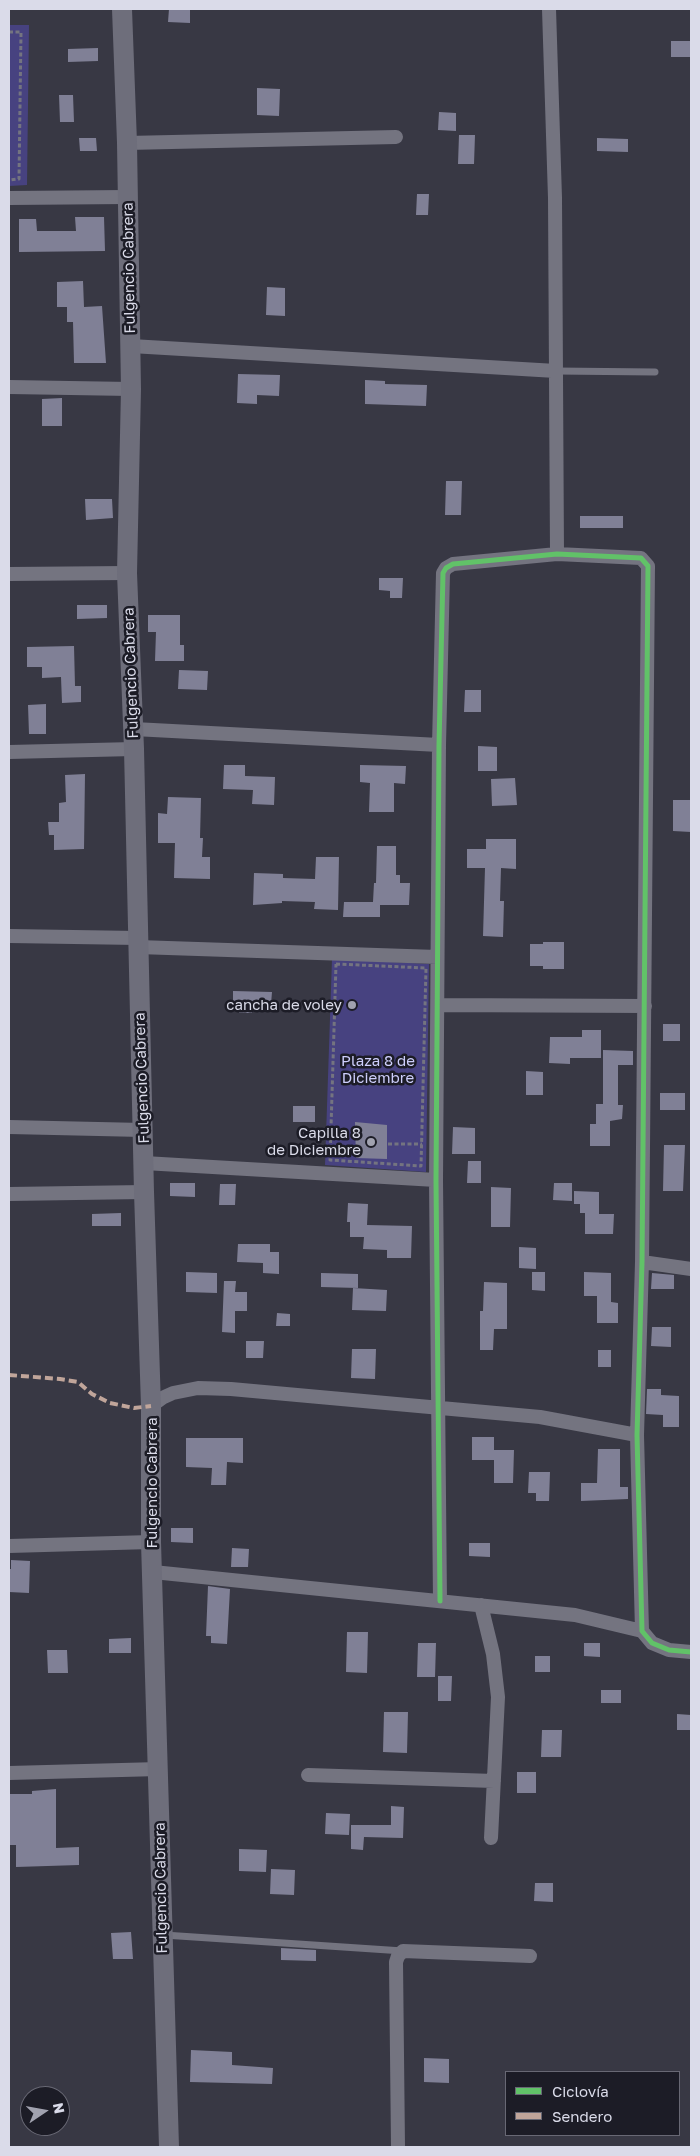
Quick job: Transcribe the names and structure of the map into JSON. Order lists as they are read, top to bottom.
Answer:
{
  "streets": {
    "main road": ["Fulgencio Cabrera"]
  },
  "parks": ["Plaza 8 de Diciembre"],
  "places": ["cancha de voley", "Capilla 8 de Diciembre"],
  "legend": ["Ciclovía", "Sendero"],
  "north": "right"
}
